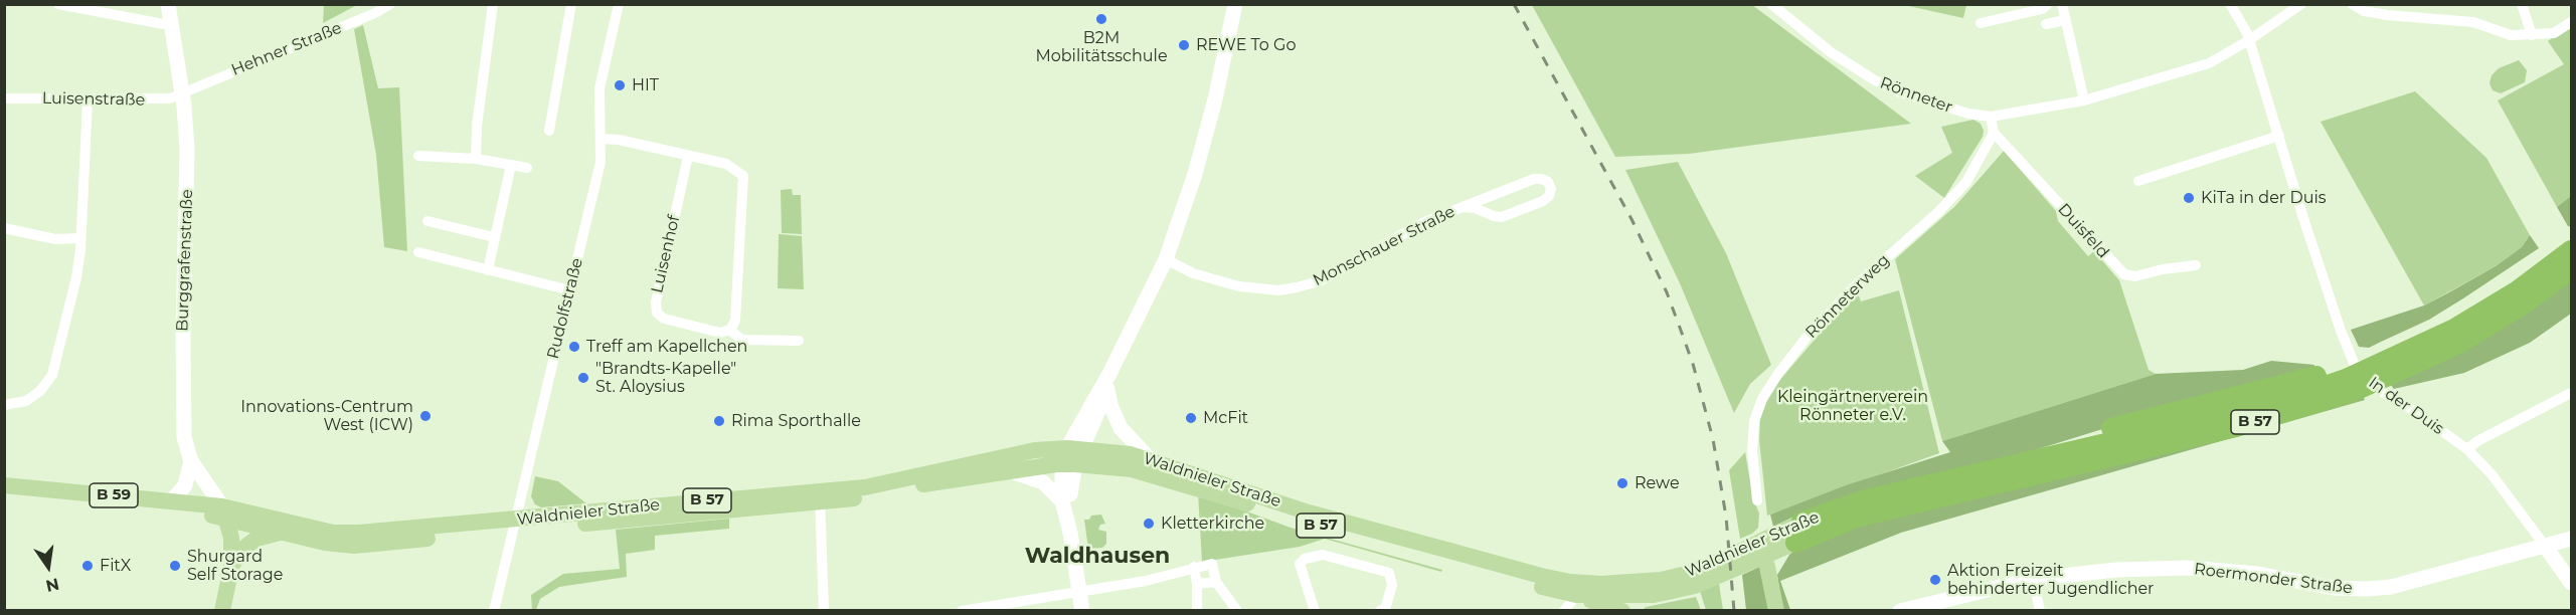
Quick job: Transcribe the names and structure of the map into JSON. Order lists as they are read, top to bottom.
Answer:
{
  "streets": {
    "highway": ["B 57", "Waldnieler Straße"],
    "main road": ["Burggrafenstraße", "B 59", "Roermonder Straße"],
    "street": [
      "Hehner Straße",
      "Rönneter",
      "Luisenstraße",
      "Duisfeld",
      "Monschauer Straße",
      "Luisenhof",
      "Rönneterweg",
      "Rudolfstraße",
      "In der Duis"
    ]
  },
  "crossings": [
    ["Hehner Straße", "Luisenstraße"],
    ["Hehner Straße", "Burggrafenstraße"],
    ["Rönneter", "In der Duis"],
    ["Luisenstraße", "Burggrafenstraße"],
    ["Duisfeld", "Rönneterweg"],
    ["Burggrafenstraße", "B 57"],
    ["Burggrafenstraße", "Waldnieler Straße"],
    ["Rudolfstraße", "Waldnieler Straße"],
    ["In der Duis", "Roermonder Straße"],
    ["B 57", "Waldnieler Straße"]
  ],
  "districts": ["Waldhausen"],
  "parks": ["Kleingärtnerverein Rönneter e.V."],
  "places": [
    "B2M Mobilitätsschule",
    "REWE To Go",
    "HIT",
    "KiTa in der Duis",
    "Treff am Kapellchen",
    "\"Brandts-Kapelle\" St. Aloysius",
    "Innovations-Centrum West (ICW)",
    "McFit",
    "Rima Sporthalle",
    "Rewe",
    "Kletterkirche",
    "FitX",
    "Shurgard Self Storage",
    "Aktion Freizeit behinderter Jugendlicher"
  ],
  "north": "bottom"
}
